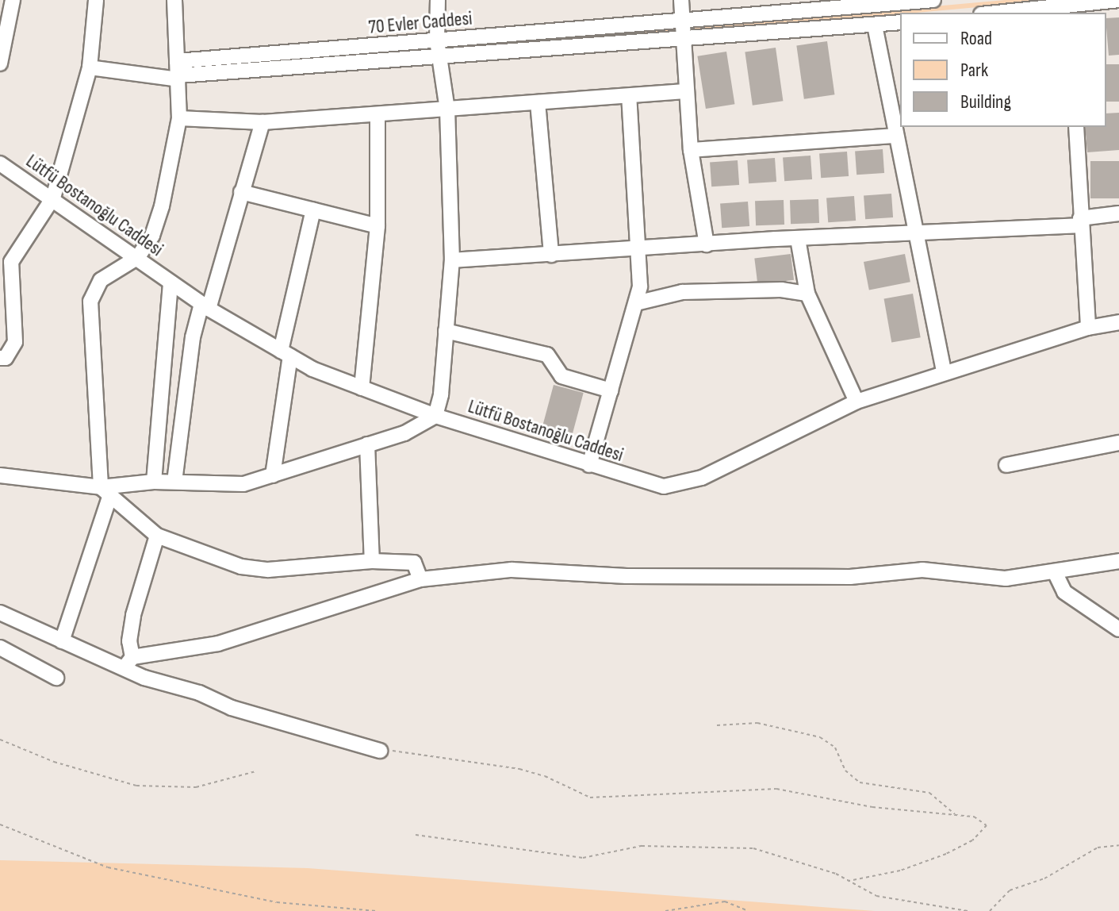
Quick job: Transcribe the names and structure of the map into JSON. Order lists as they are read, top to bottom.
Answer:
{
  "streets": {
    "street": ["70 Evler Caddesi", "Lütfü Bostanoğlu Caddesi"]
  },
  "legend": ["Road", "Park", "Building"]
}
